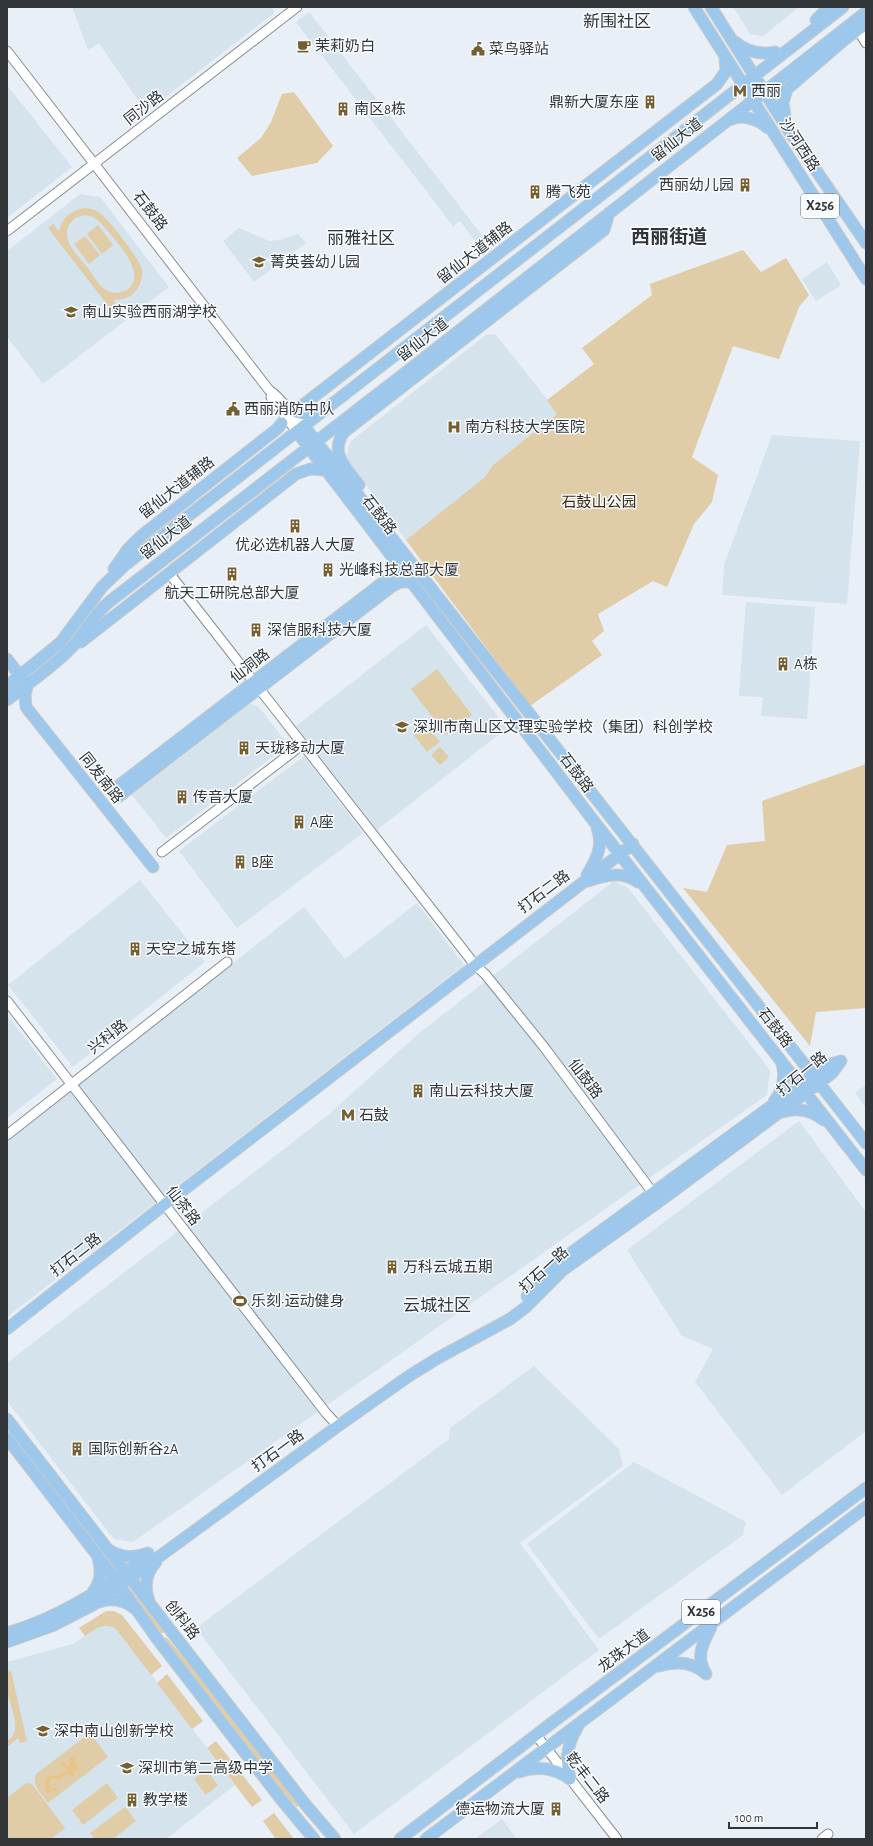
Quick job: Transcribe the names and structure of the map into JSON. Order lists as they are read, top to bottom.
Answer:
{
  "streets": {
    "main road": [
      "留仙大道",
      "沙河西路",
      "X256",
      "石鼓路",
      "留仙大道辅路",
      "仙洞路",
      "同发南路",
      "打石二路",
      "打石一路",
      "创科路",
      "龙珠大道"
    ],
    "street": [
      "同沙路",
      "兴科路",
      "仙鼓路",
      "仙茶路",
      "乾丰二路"
    ]
  },
  "crossings": [
    ["同沙路", "石鼓路"],
    ["留仙大道", "沙河西路"],
    ["留仙大道", "石鼓路"],
    ["留仙大道", "留仙大道辅路"],
    ["沙河西路", "留仙大道辅路"],
    ["石鼓路", "留仙大道辅路"],
    ["石鼓路", "仙洞路"],
    ["石鼓路", "打石二路"],
    ["石鼓路", "打石一路"],
    ["仙洞路", "仙鼓路"],
    ["打石二路", "仙鼓路"],
    ["打石二路", "仙茶路"],
    ["兴科路", "仙茶路"],
    ["打石一路", "仙鼓路"],
    ["打石一路", "仙茶路"],
    ["打石一路", "创科路"],
    ["龙珠大道", "乾丰二路"]
  ],
  "districts": [
    "新围社区",
    "西丽街道",
    "丽雅社区",
    "云城社区"
  ],
  "parks": ["石鼓山公园"],
  "places": {
    "cafe": ["茉莉奶白"],
    "public building": ["菜鸟驿站", "西丽消防中队"],
    "metro station": ["西丽", "石鼓"],
    "building": [
      "鼎新大厦东座",
      "南区8栋",
      "西丽幼儿园",
      "腾飞苑",
      "优必选机器人大厦",
      "光峰科技总部大厦",
      "航天工研院总部大厦",
      "深信服科技大厦",
      "A栋",
      "天珑移动大厦",
      "传音大厦",
      "A座",
      "B座",
      "天空之城东塔",
      "南山云科技大厦",
      "万科云城五期",
      "国际创新谷2A",
      "教学楼",
      "德运物流大厦"
    ],
    "school or university": [
      "菁英荟幼儿园",
      "南山实验西丽湖学校",
      "深圳市南山区文理实验学校（集团）科创学校",
      "深中南山创新学校",
      "深圳市第二高级中学"
    ],
    "hospital": ["南方科技大学医院"],
    "sports": ["乐刻·运动健身"]
  },
  "scale_bar": "100 m"
}
